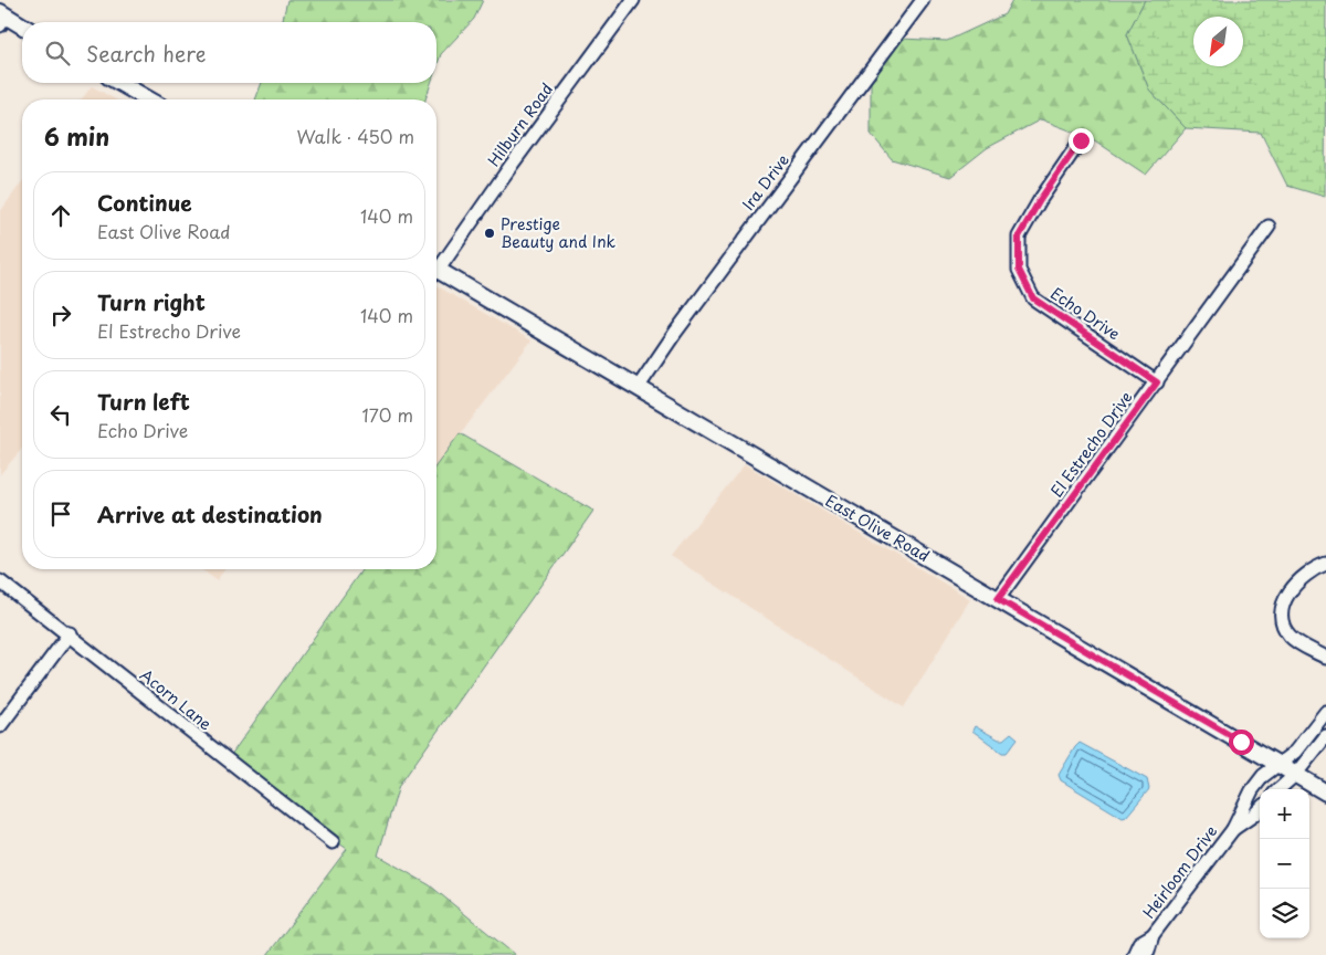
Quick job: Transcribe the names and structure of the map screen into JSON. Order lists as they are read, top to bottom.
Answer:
{
  "streets": {
    "street": [
      "Hilburn Road",
      "Ira Drive",
      "Echo Drive",
      "El Estrecho Drive",
      "East Olive Road",
      "Acorn Lane",
      "Heirloom Drive"
    ]
  },
  "crossings": [
    ["Ira Drive", "East Olive Road"],
    ["Echo Drive", "El Estrecho Drive"],
    ["El Estrecho Drive", "East Olive Road"],
    ["East Olive Road", "Heirloom Drive"]
  ],
  "places": ["Prestige Beauty and Ink"],
  "north": "bottom left",
  "page": {
    "search": "Search here",
    "heading": ["6 min", "Walk · 450 m"],
    "list": [
      ["Continue", "East Olive Road", "140 m"],
      ["Turn right", "El Estrecho Drive", "140 m"],
      ["Turn left", "Echo Drive", "170 m"],
      "Arrive at destination"
    ],
    "map_buttons": ["+", "−"]
  }
}
